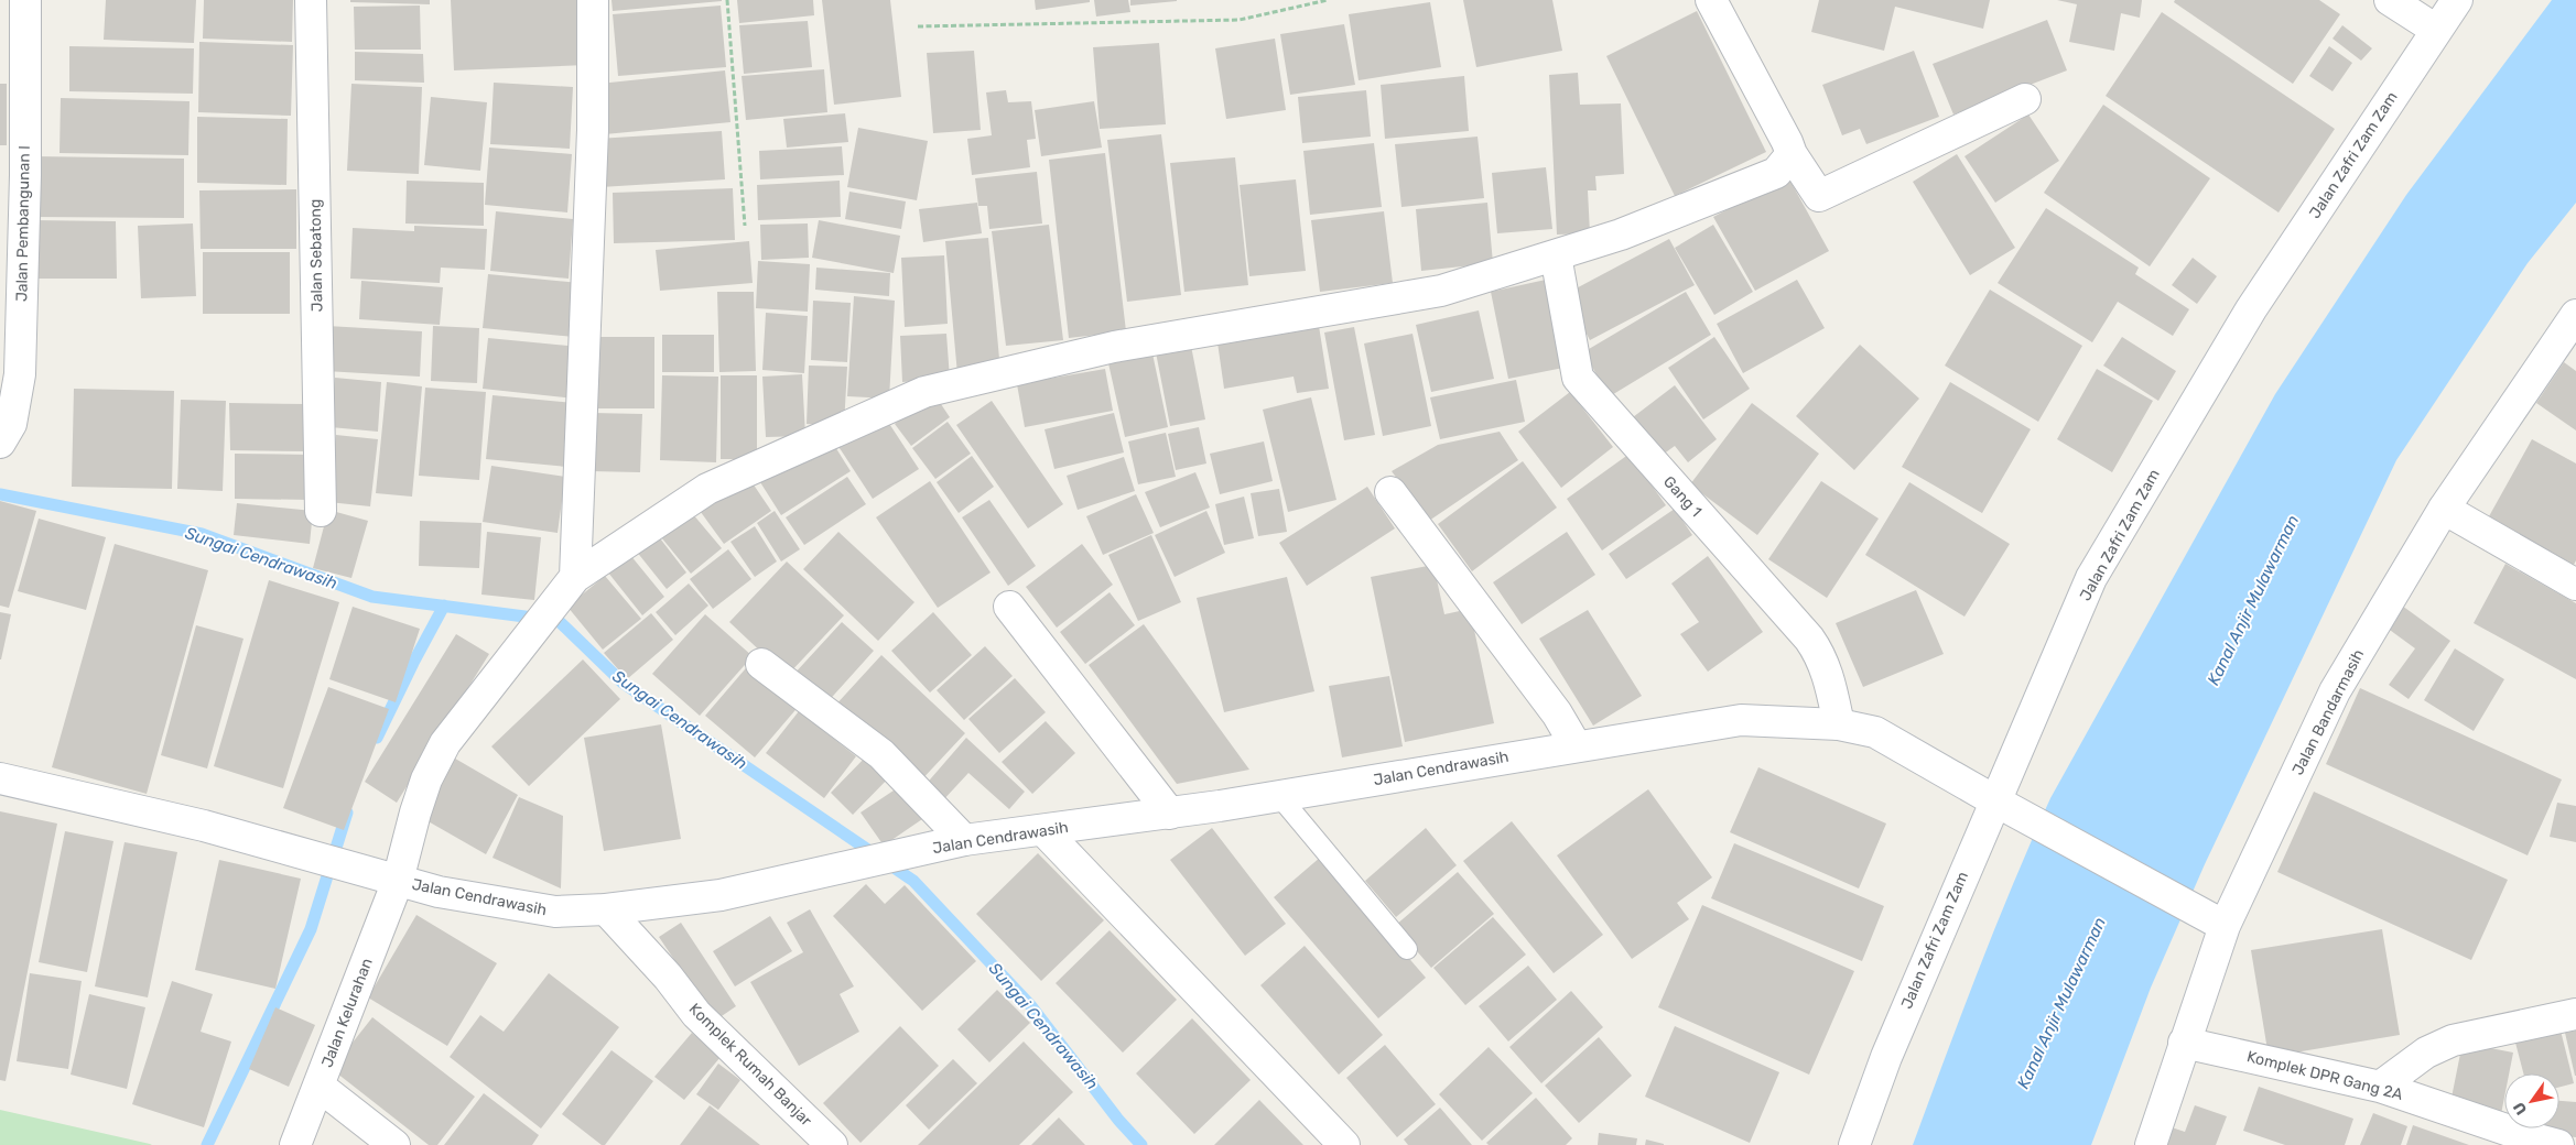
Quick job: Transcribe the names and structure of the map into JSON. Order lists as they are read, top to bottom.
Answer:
{
  "streets": {
    "street": [
      "Jalan Zafri Zam Zam",
      "Jalan Pembangunan I",
      "Jalan Sebatong",
      "Gang 1",
      "Jalan Bandarmasih",
      "Jalan Cendrawasih",
      "Jalan Kelurahan",
      "Komplek Rumah Banjar",
      "Komplek DPR Gang 2A"
    ]
  },
  "crossings": [
    ["Jalan Zafri Zam Zam", "Jalan Cendrawasih"],
    ["Gang 1", "Jalan Cendrawasih"],
    ["Gang 1", "Jalan Kelurahan"],
    ["Jalan Bandarmasih", "Jalan Cendrawasih"],
    ["Jalan Bandarmasih", "Komplek DPR Gang 2A"],
    ["Jalan Cendrawasih", "Jalan Kelurahan"],
    ["Jalan Cendrawasih", "Komplek Rumah Banjar"]
  ],
  "water": ["Sungai Cendrawasih", "Kanal Anjir Mulawarman"],
  "north": "bottom left"
}
